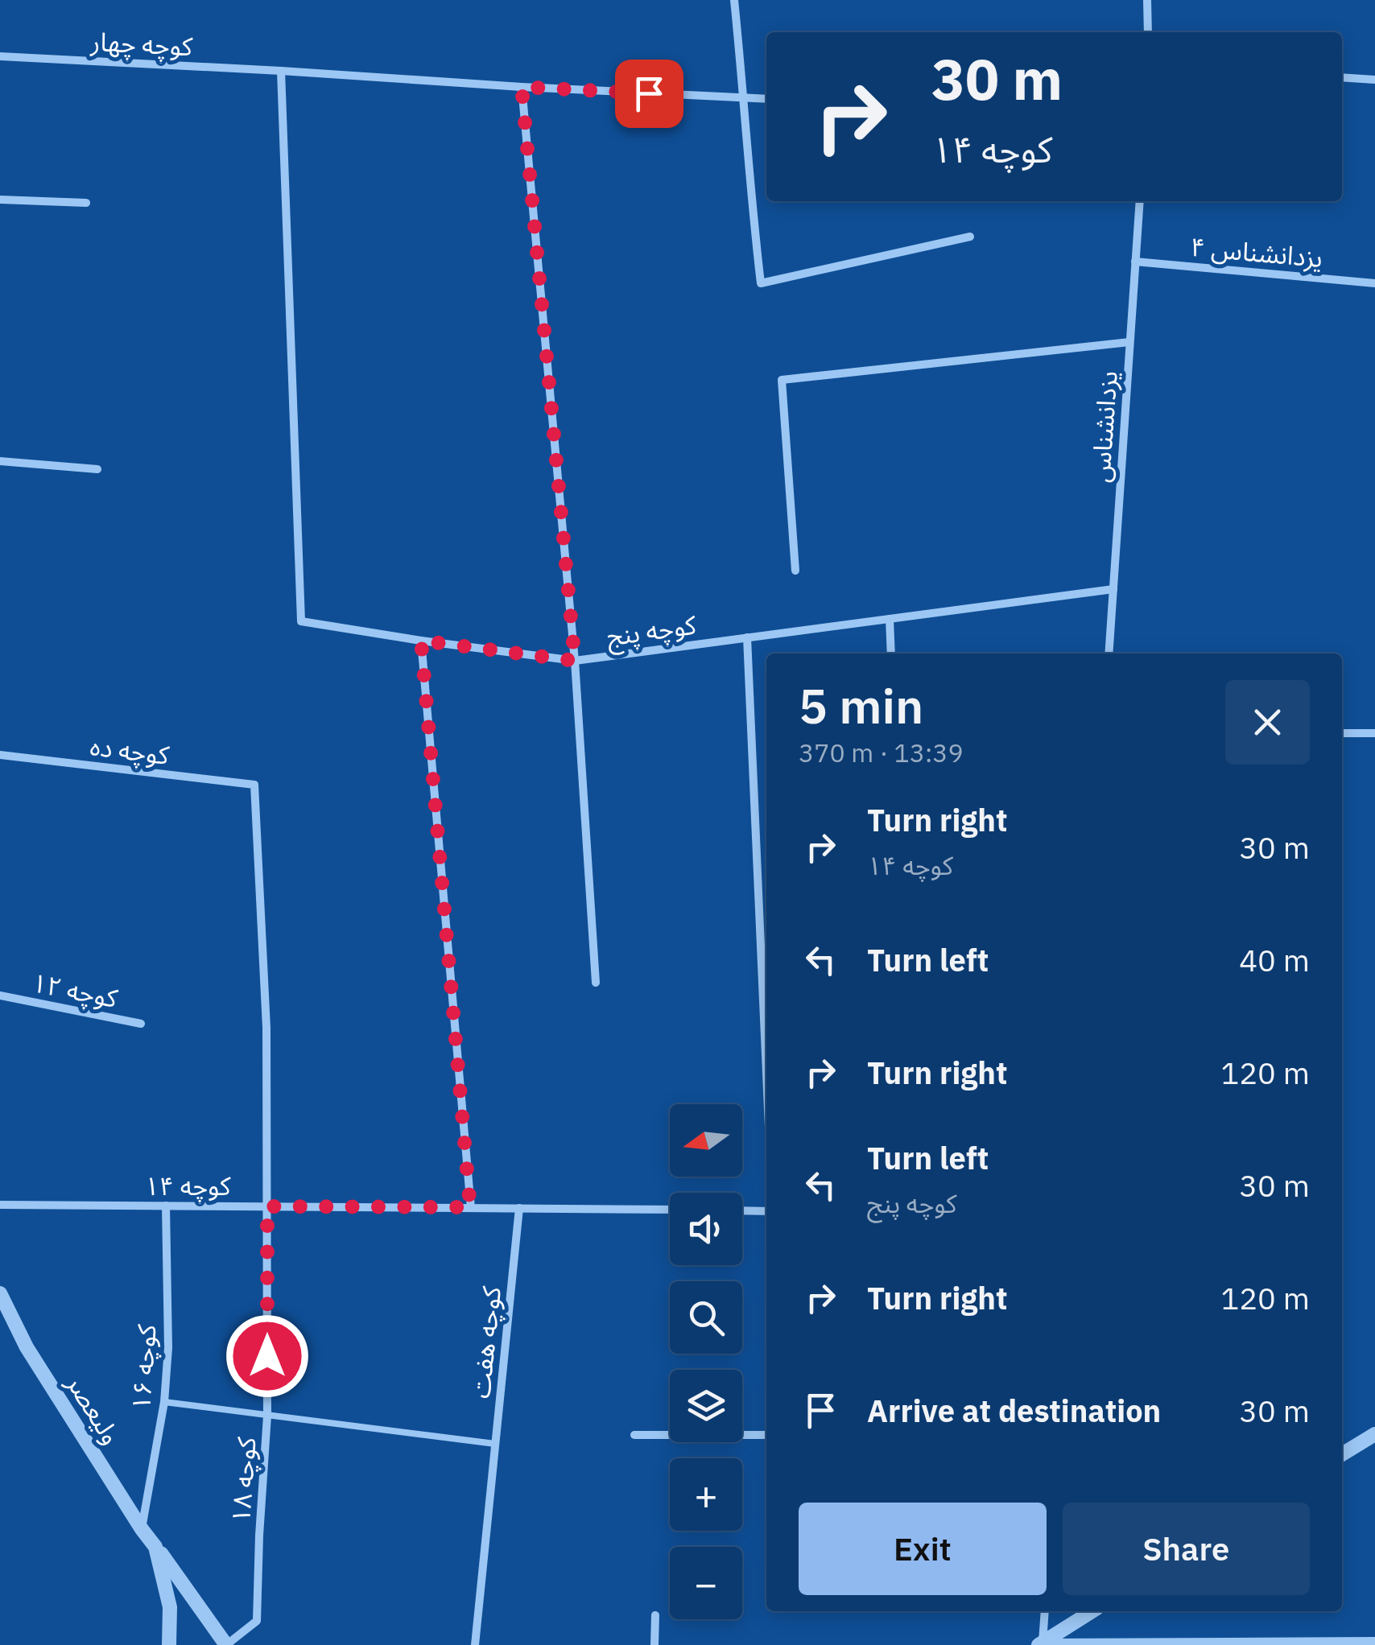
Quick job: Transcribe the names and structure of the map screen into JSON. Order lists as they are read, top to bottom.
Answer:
{
  "streets": {
    "street": [
      "کوچه چهار",
      "یزدانشناس ۴",
      "یزدانشناس",
      "کوچه پنج",
      "کوچه ده",
      "کوچه ۱۲",
      "کوچه ۱۴",
      "کوچه هفت",
      "کوچه ۱۶",
      "ولیعصر",
      "کوچه ۱۸"
    ]
  },
  "crossings": [
    ["کوچه چهار", "کوچه پنج"],
    ["یزدانشناس ۴", "یزدانشناس"],
    ["یزدانشناس", "کوچه پنج"],
    ["کوچه ده", "کوچه ۱۸"],
    ["کوچه ۱۴", "کوچه هفت"],
    ["کوچه ۱۴", "کوچه ۱۶"],
    ["کوچه ۱۴", "کوچه ۱۸"],
    ["کوچه ۱۶", "ولیعصر"],
    ["ولیعصر", "کوچه ۱۸"]
  ],
  "north": "left",
  "page": {
    "turn": ["30 m", "کوچه ۱۴"],
    "heading": ["5 min", "370 m · 13:39"],
    "list": [
      {
        "name": "Turn right",
        "note": "کوچه ۱۴",
        "value": "30 m"
      },
      {
        "name": "Turn left",
        "value": "40 m"
      },
      {
        "name": "Turn right",
        "value": "120 m"
      },
      {
        "name": "Turn left",
        "note": "کوچه پنج",
        "value": "30 m"
      },
      {
        "name": "Turn right",
        "value": "120 m"
      },
      {
        "name": "Arrive at destination",
        "value": "30 m"
      }
    ],
    "map_buttons": ["+", "−"],
    "buttons": ["Exit", "Share"]
  }
}
